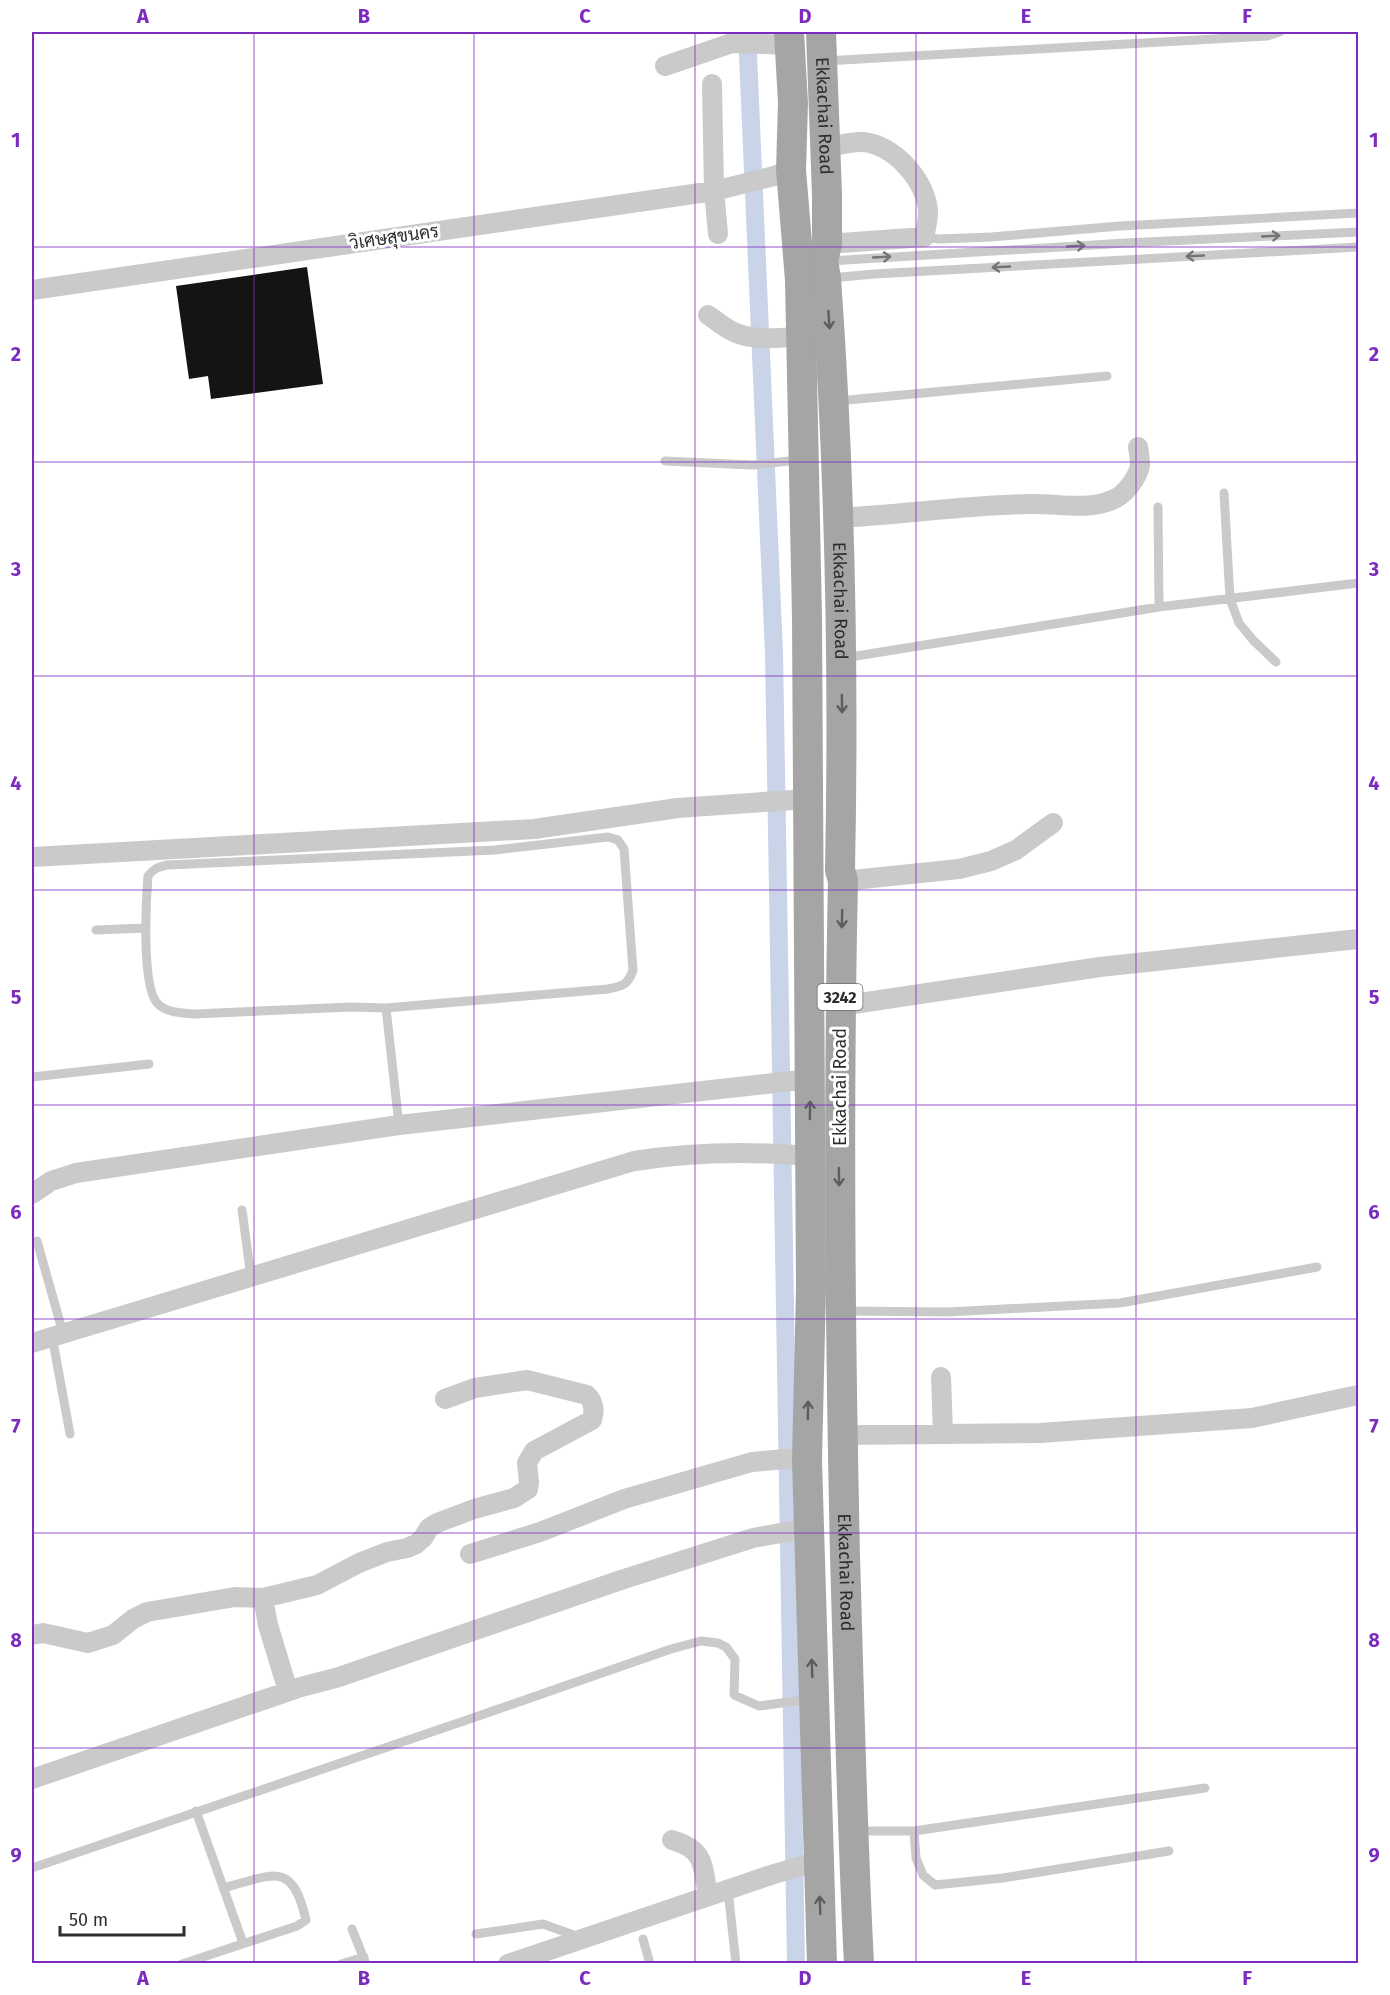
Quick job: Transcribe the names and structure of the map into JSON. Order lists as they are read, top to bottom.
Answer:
{
  "streets": {
    "main road": ["Ekkachai Road", "3242"],
    "street": ["วิเศษสุขนคร"]
  },
  "crossings": [
    ["Ekkachai Road", "วิเศษสุขนคร"]
  ],
  "scale_bar": "50 m",
  "grid": {
    "columns": [
      "A",
      "B",
      "C",
      "D",
      "E",
      "F"
    ],
    "rows": [
      "1",
      "2",
      "3",
      "4",
      "5",
      "6",
      "7",
      "8",
      "9"
    ]
  }
}
